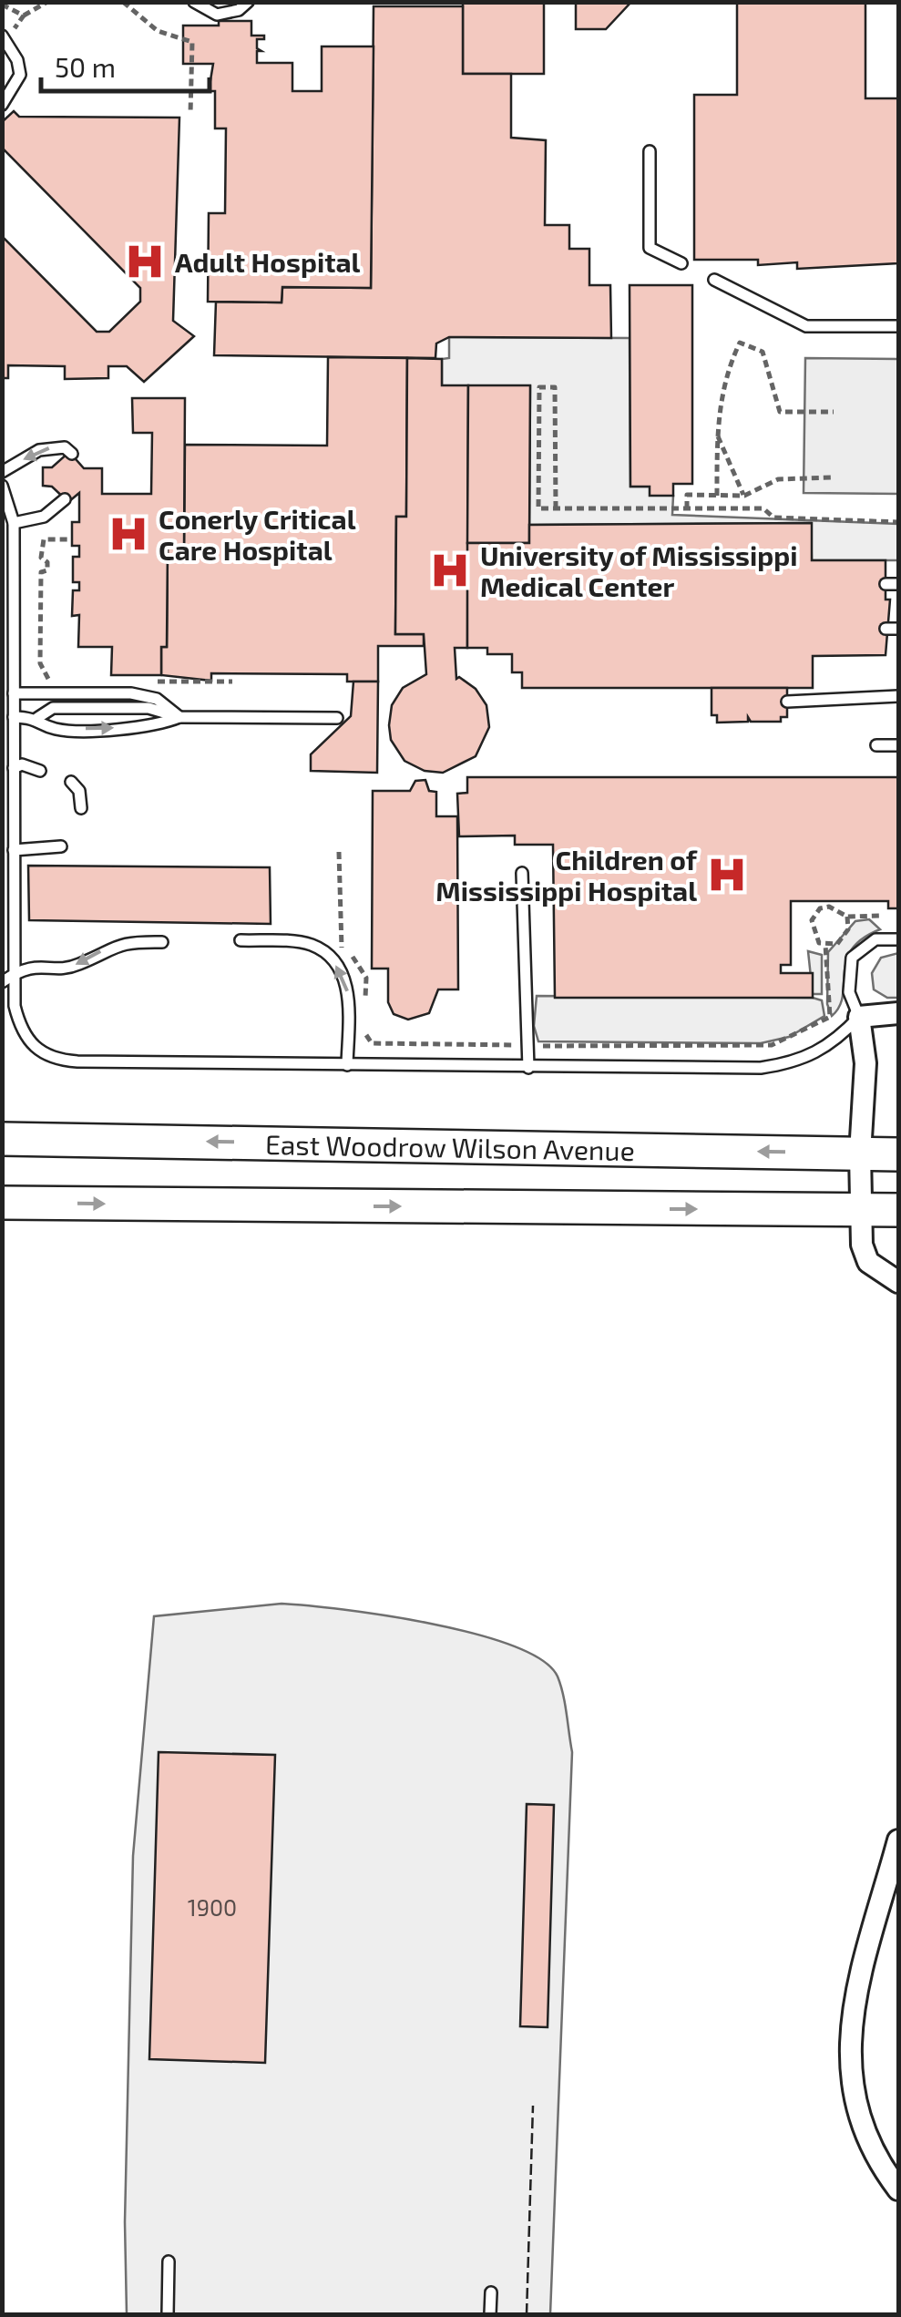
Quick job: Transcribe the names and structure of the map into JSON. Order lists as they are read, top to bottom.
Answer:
{
  "streets": {
    "main road": ["East Woodrow Wilson Avenue"]
  },
  "places": {
    "hospital": [
      "Adult Hospital",
      "Conerly Critical Care Hospital",
      "University of Mississippi Medical Center",
      "Children of Mississippi Hospital"
    ]
  },
  "house_numbers": ["1900"],
  "scale_bar": "50 m"
}
